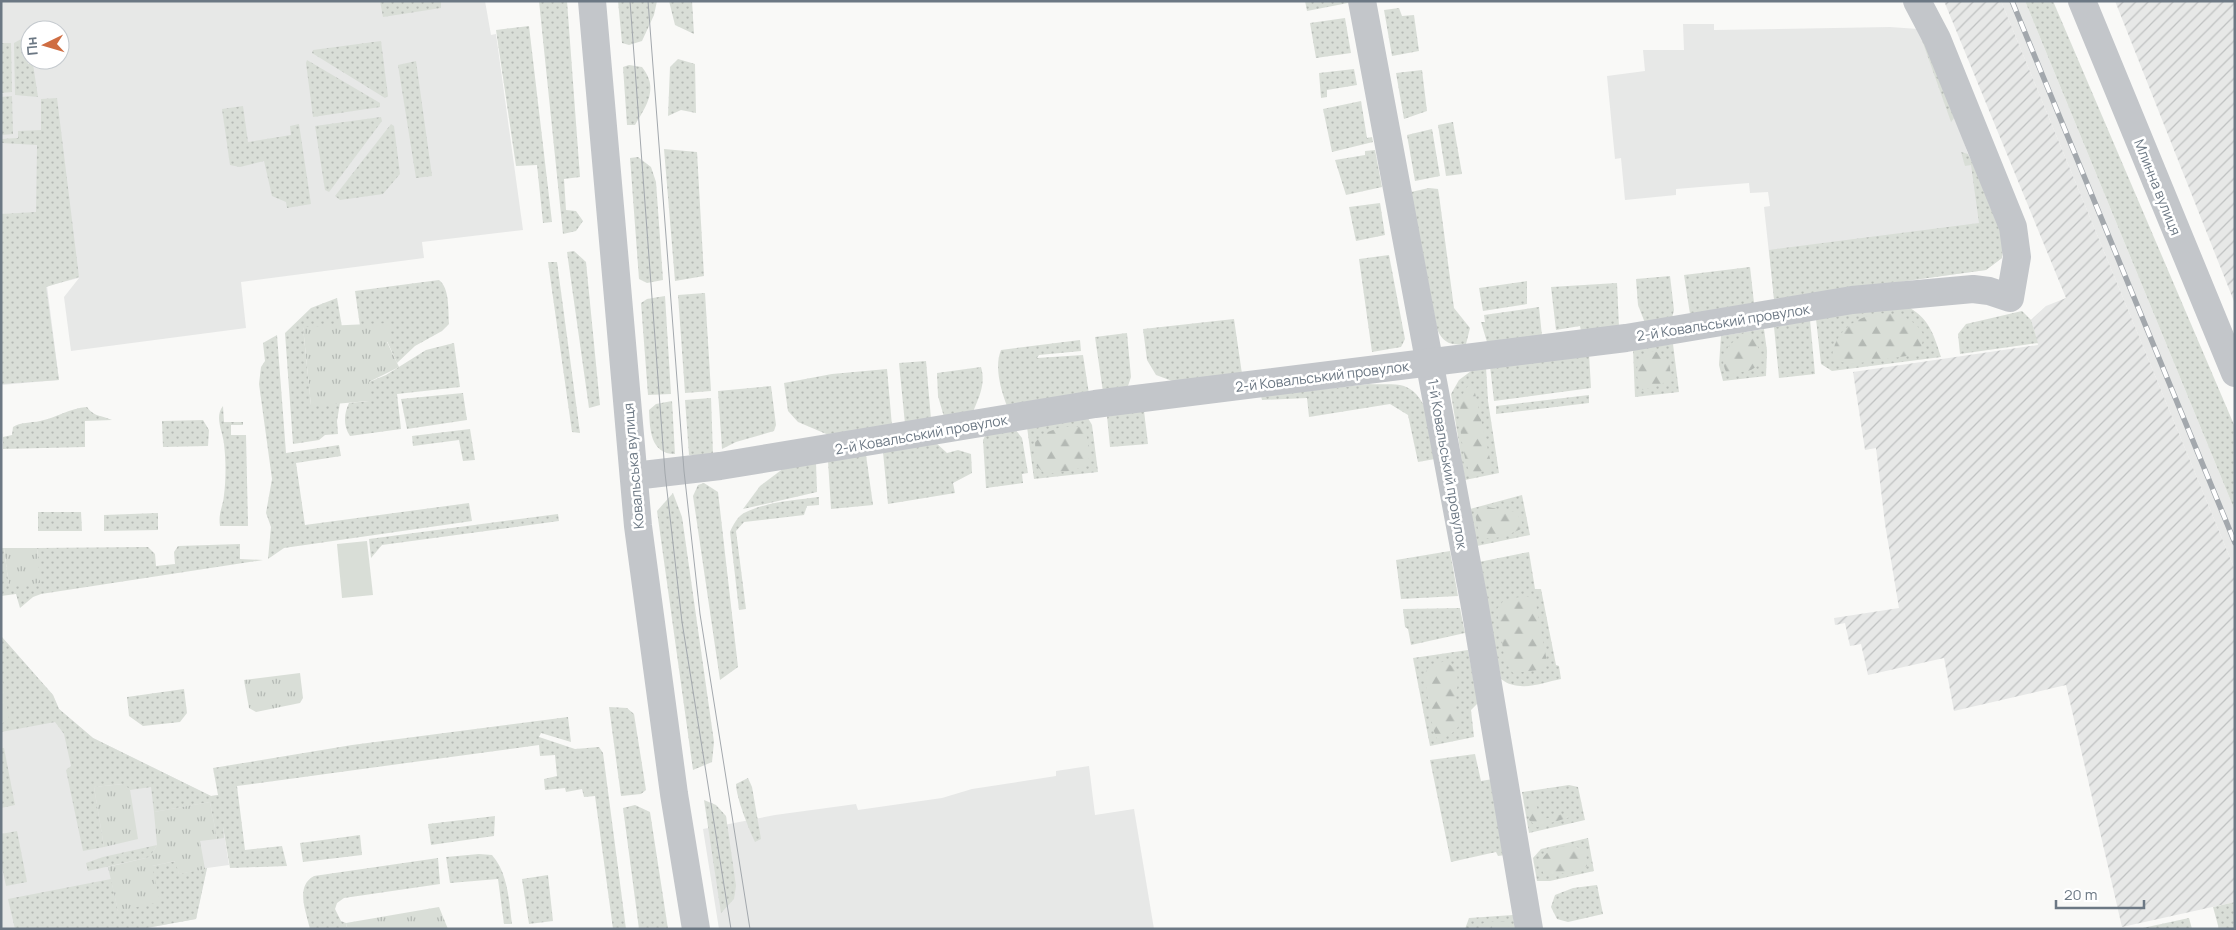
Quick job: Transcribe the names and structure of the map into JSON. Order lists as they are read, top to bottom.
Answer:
{
  "streets": {
    "street": [
      "Млинна вулиця",
      "2-й Ковальський провулок",
      "1-й Ковальський провулок",
      "Ковальська вулиця"
    ]
  },
  "crossings": [
    ["2-й Ковальський провулок", "1-й Ковальський провулок"],
    ["2-й Ковальський провулок", "Ковальська вулиця"]
  ],
  "scale_bar": "20 m",
  "north": "left"
}
